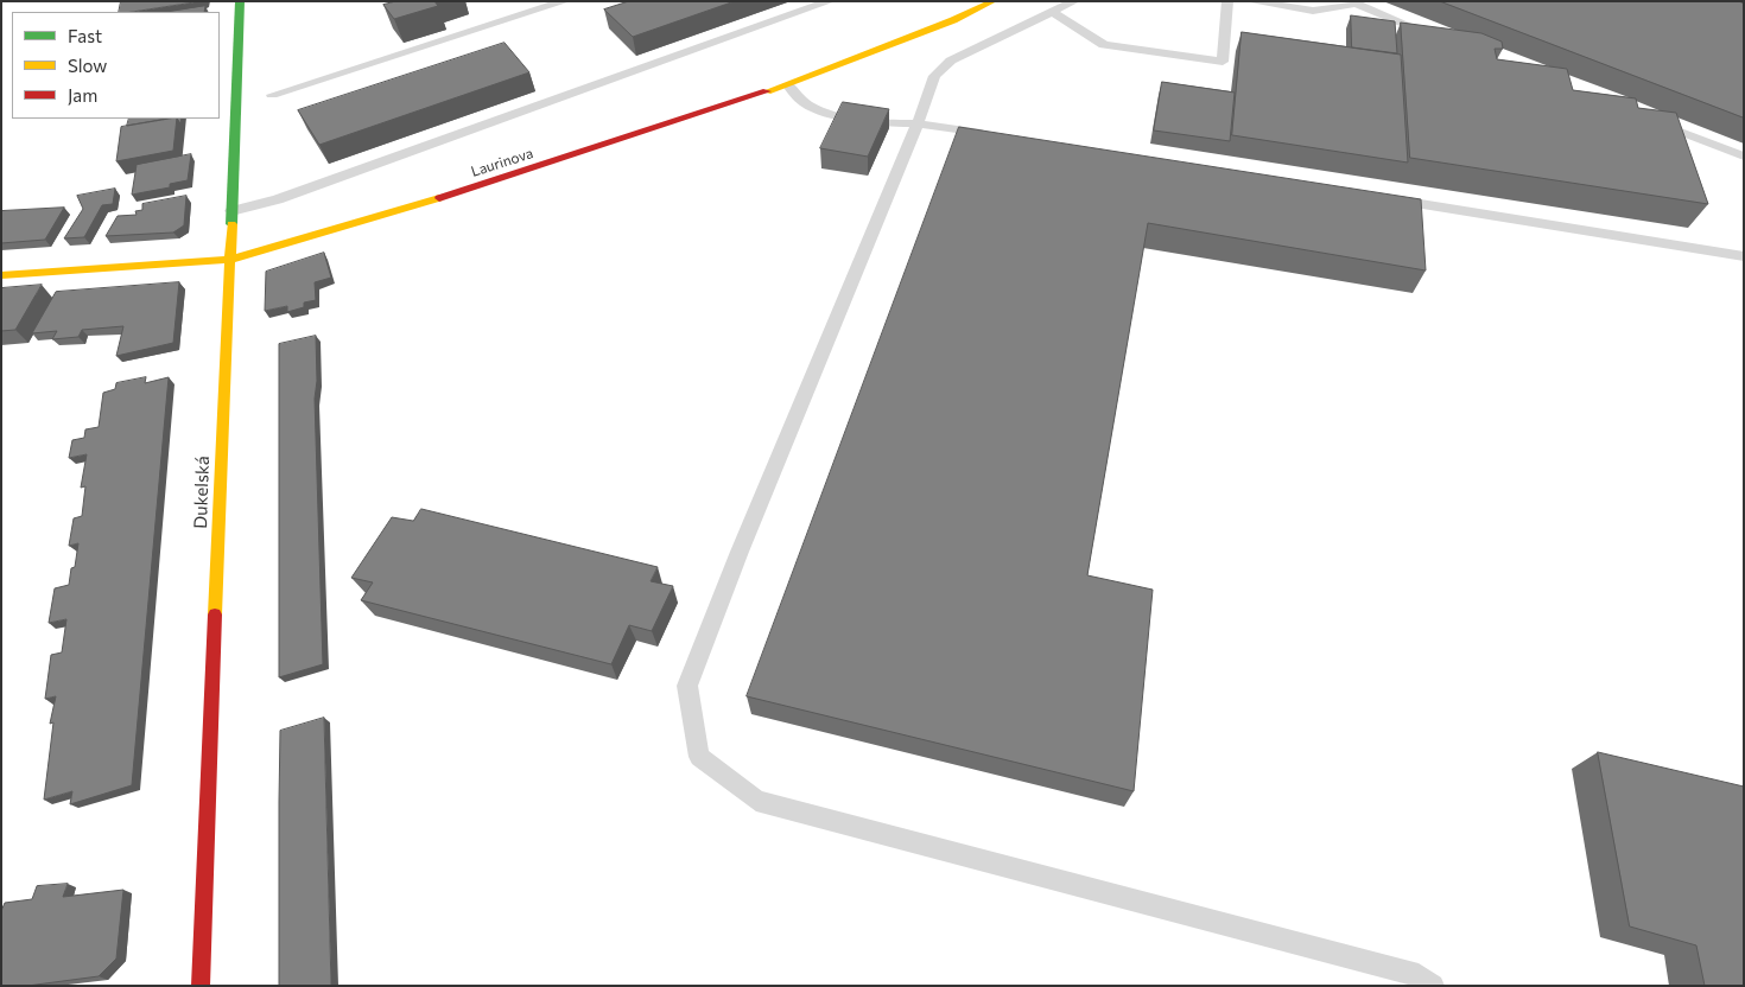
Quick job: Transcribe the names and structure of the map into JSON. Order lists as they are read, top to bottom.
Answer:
{
  "streets": {
    "street": ["Laurinova", "Dukelská"]
  },
  "crossings": [
    ["Laurinova", "Dukelská"]
  ],
  "legend": ["Fast", "Slow", "Jam"]
}
